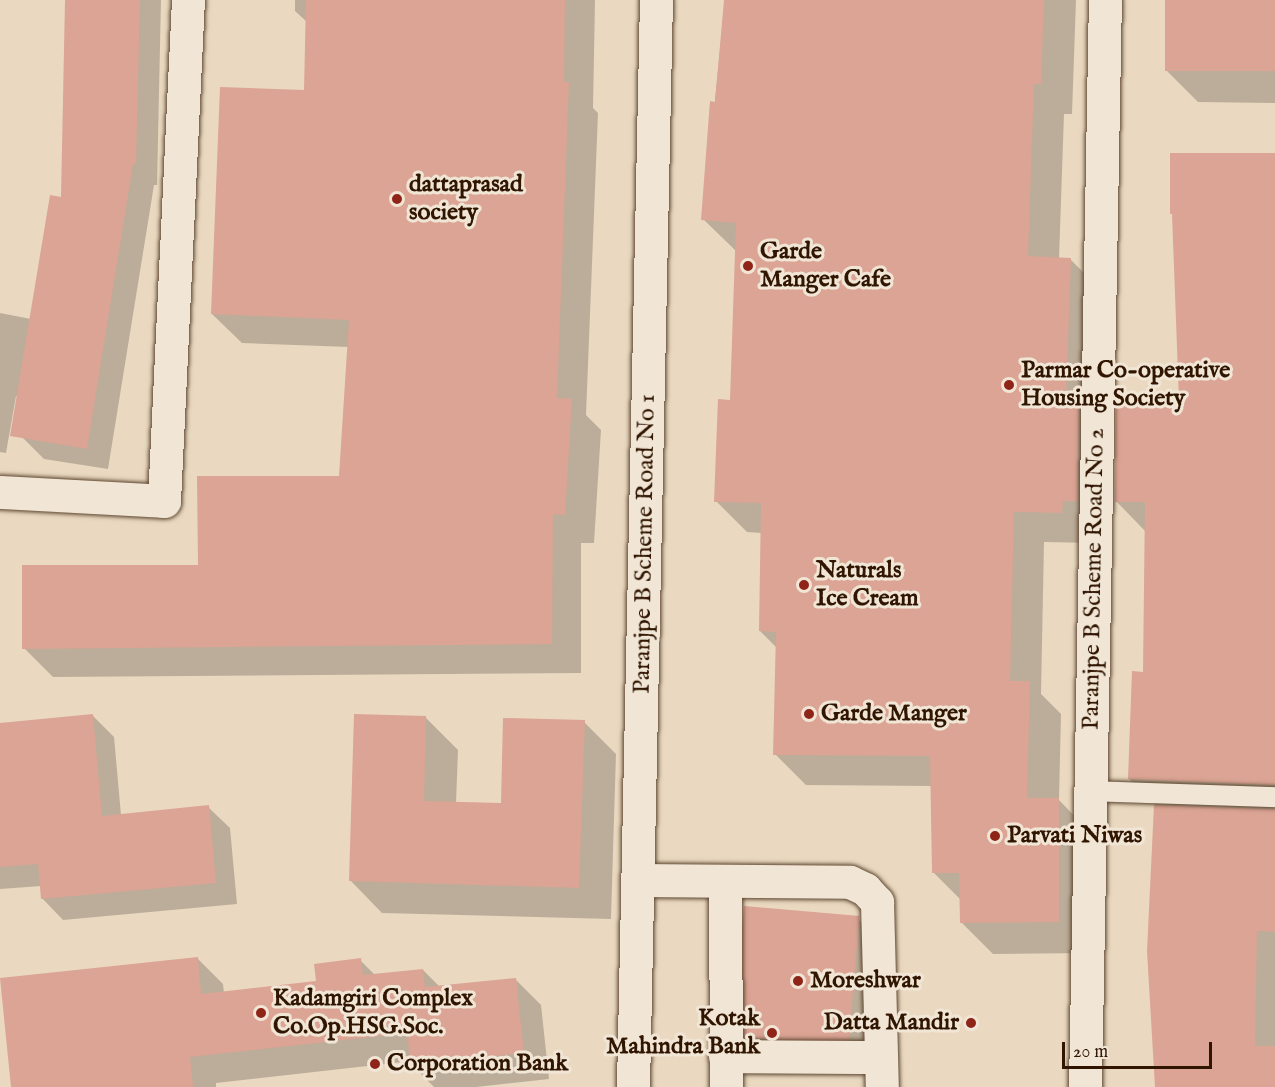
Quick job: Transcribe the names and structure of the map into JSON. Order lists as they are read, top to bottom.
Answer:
{
  "streets": {
    "street": ["Paranjpe B Scheme Road No 1", "Paranjpe B Scheme Road No 2"]
  },
  "places": [
    "dattaprasad society",
    "Garde Manger Cafe",
    "Parmar Co-operative Housing Society",
    "Naturals Ice Cream",
    "Garde Manger",
    "Parvati Niwas",
    "Moreshwar",
    "Kadamgiri Complex Co.Op.HSG.Soc.",
    "Datta Mandir",
    "Kotak Mahindra Bank",
    "Corporation Bank"
  ],
  "scale_bar": "20 m"
}
